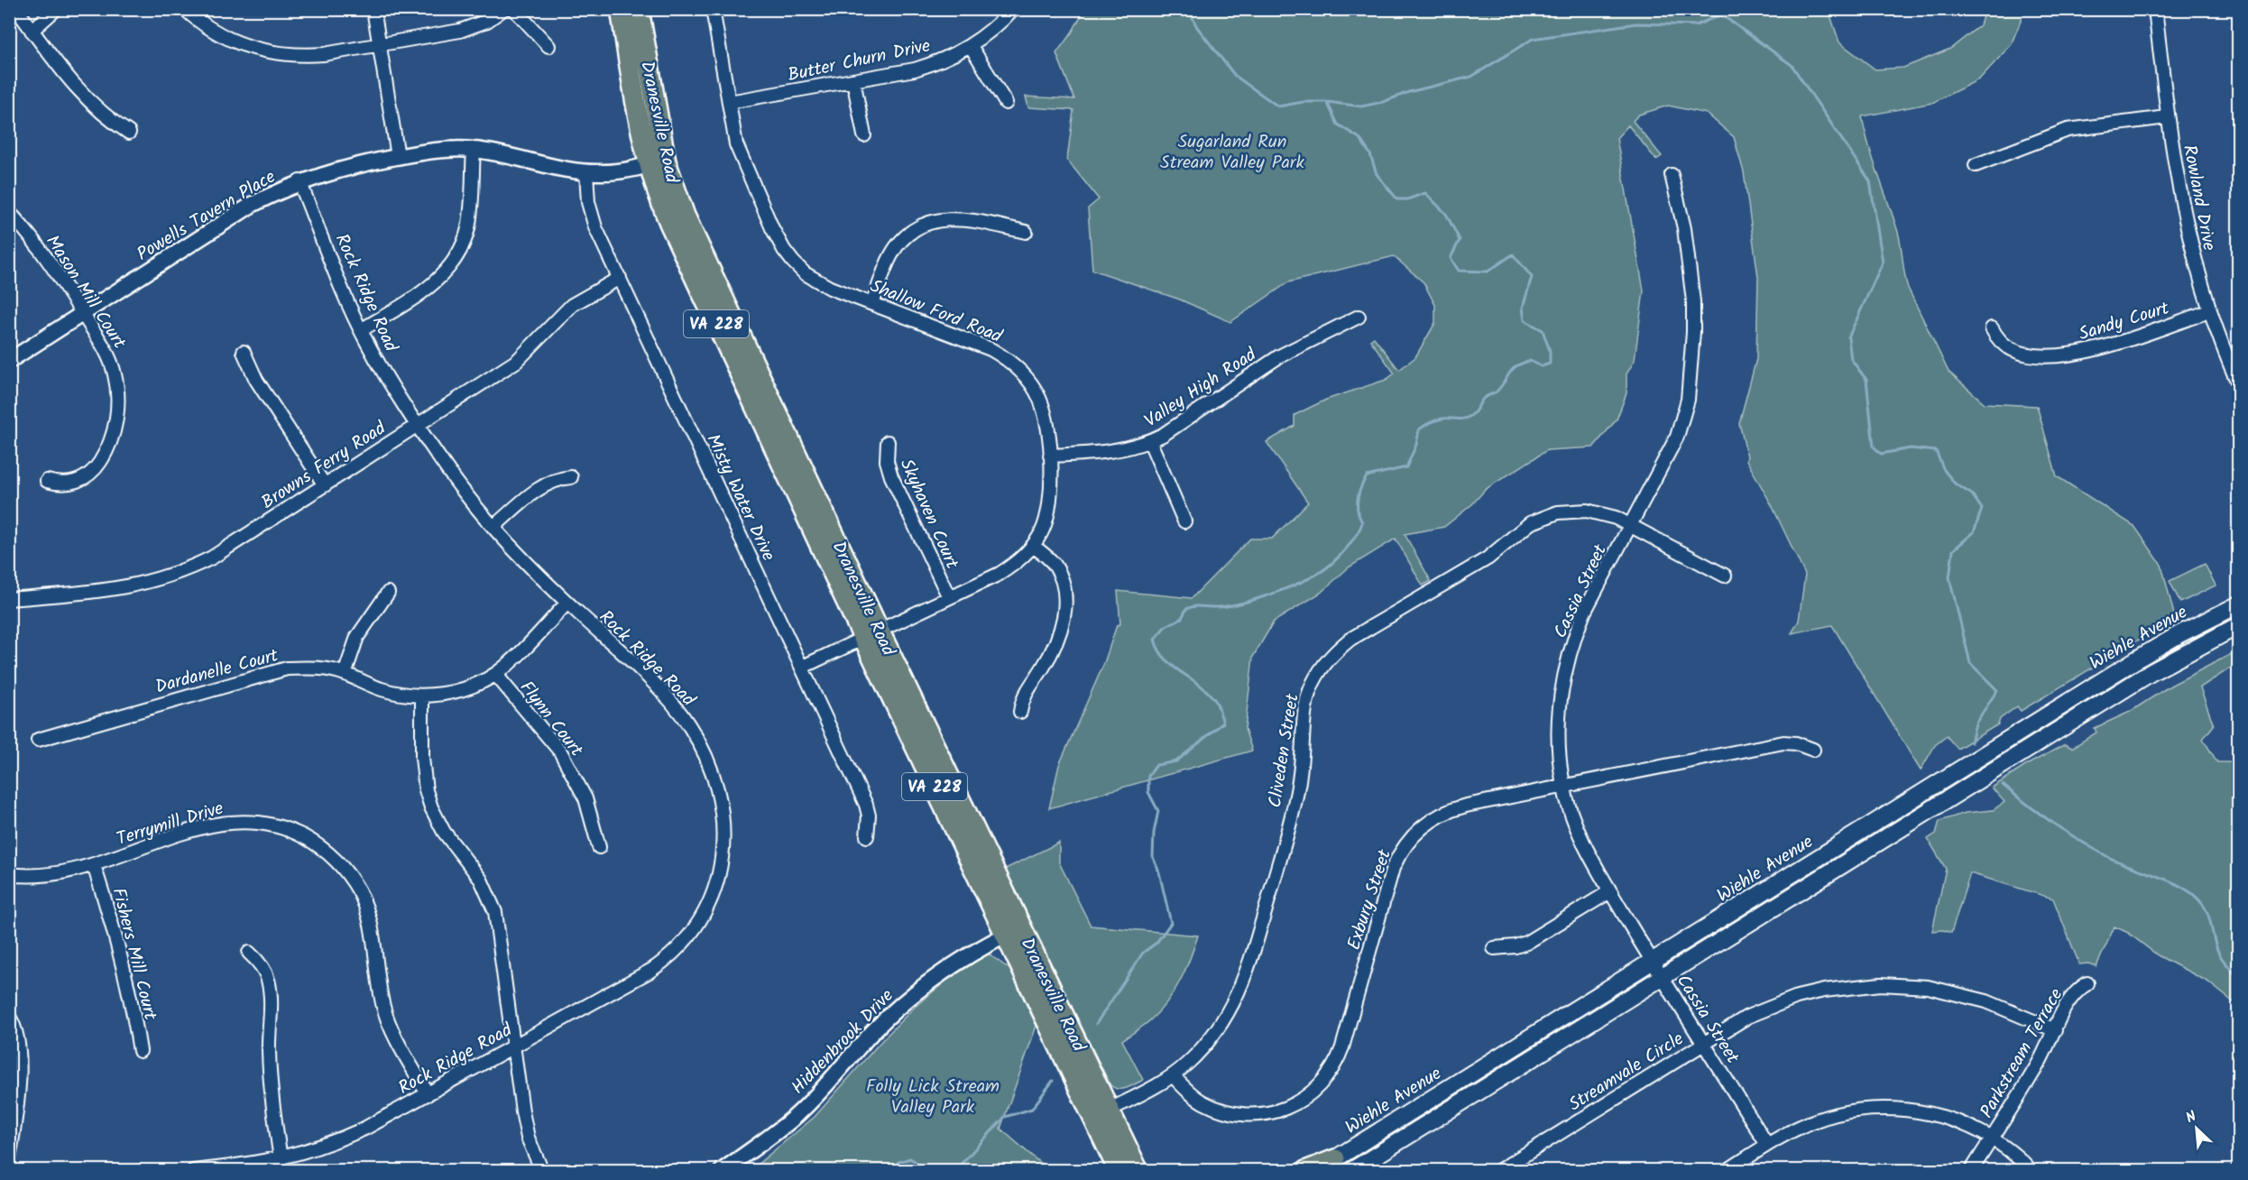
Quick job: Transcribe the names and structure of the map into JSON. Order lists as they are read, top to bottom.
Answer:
{
  "streets": {
    "main road": ["Dranesville Road", "VA 228", "Wiehle Avenue"],
    "street": [
      "Butter Churn Drive",
      "Rowland Drive",
      "Powells Tavern Place",
      "Mason Mill Court",
      "Rock Ridge Road",
      "Shallow Ford Road",
      "Sandy Court",
      "Valley High Road",
      "Browns Ferry Road",
      "Misty Water Drive",
      "Skyhaven Court",
      "Cassia Street",
      "Dardanelle Court",
      "Flynn Court",
      "Cliveden Street",
      "Terrymill Drive",
      "Exbury Street",
      "Fishers Mill Court",
      "Hiddenbrook Drive",
      "Parkstream Terrace",
      "Streamvale Circle"
    ]
  },
  "crossings": [
    ["Butter Churn Drive", "Shallow Ford Road"],
    ["Dranesville Road", "Powells Tavern Place"],
    ["Dranesville Road", "Shallow Ford Road"],
    ["Dranesville Road", "Cliveden Street"],
    ["Dranesville Road", "Hiddenbrook Drive"],
    ["Rowland Drive", "Sandy Court"],
    ["Powells Tavern Place", "Mason Mill Court"],
    ["Powells Tavern Place", "Rock Ridge Road"],
    ["Powells Tavern Place", "Misty Water Drive"],
    ["Rock Ridge Road", "Browns Ferry Road"],
    ["Rock Ridge Road", "Dardanelle Court"],
    ["Rock Ridge Road", "Terrymill Drive"],
    ["Shallow Ford Road", "Valley High Road"],
    ["Shallow Ford Road", "Misty Water Drive"],
    ["Shallow Ford Road", "Skyhaven Court"],
    ["Browns Ferry Road", "Misty Water Drive"],
    ["Cassia Street", "Wiehle Avenue"],
    ["Cassia Street", "Cliveden Street"],
    ["Cassia Street", "Exbury Street"],
    ["Cassia Street", "Streamvale Circle"],
    ["Dardanelle Court", "Flynn Court"],
    ["Cliveden Street", "Exbury Street"],
    ["Terrymill Drive", "Fishers Mill Court"],
    ["Parkstream Terrace", "Streamvale Circle"]
  ],
  "parks": ["Sugarland Run Stream Valley Park", "Folly Lick Stream Valley Park"],
  "north": "top left"
}
